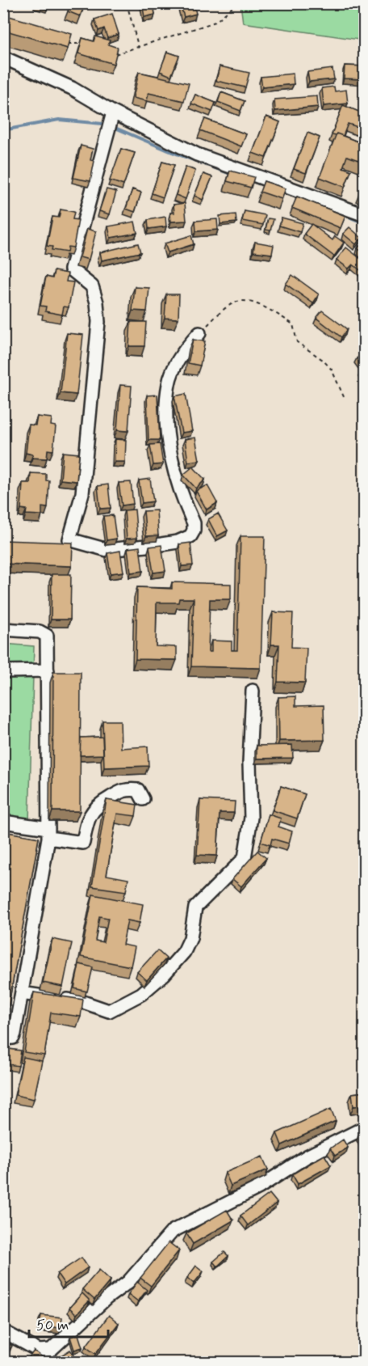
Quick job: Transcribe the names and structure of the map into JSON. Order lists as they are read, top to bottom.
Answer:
{
  "scale_bar": "50 m"
}
